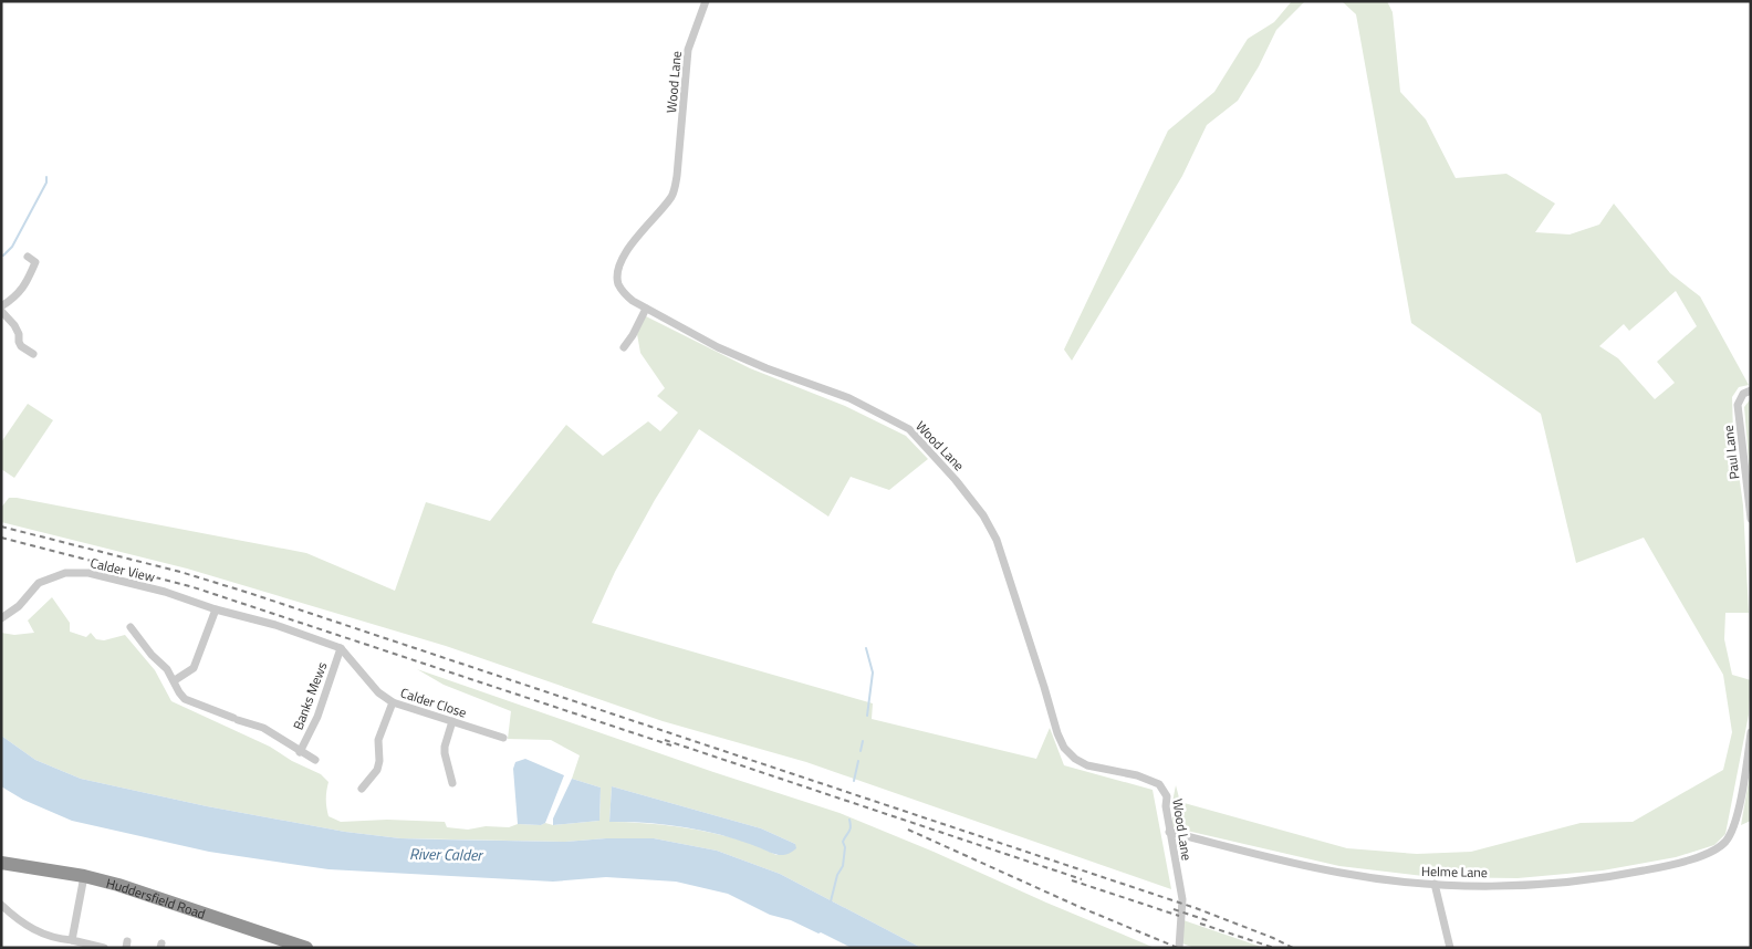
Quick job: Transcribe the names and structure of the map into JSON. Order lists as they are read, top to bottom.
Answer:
{
  "streets": {
    "highway": ["Huddersfield Road"],
    "street": [
      "Wood Lane",
      "Paul Lane",
      "Calder View",
      "Banks Mews",
      "Calder Close",
      "Helme Lane"
    ]
  },
  "crossings": [
    ["Wood Lane", "Helme Lane"],
    ["Calder View", "Banks Mews"],
    ["Calder View", "Calder Close"],
    ["Banks Mews", "Calder Close"]
  ],
  "water": ["River Calder"]
}
